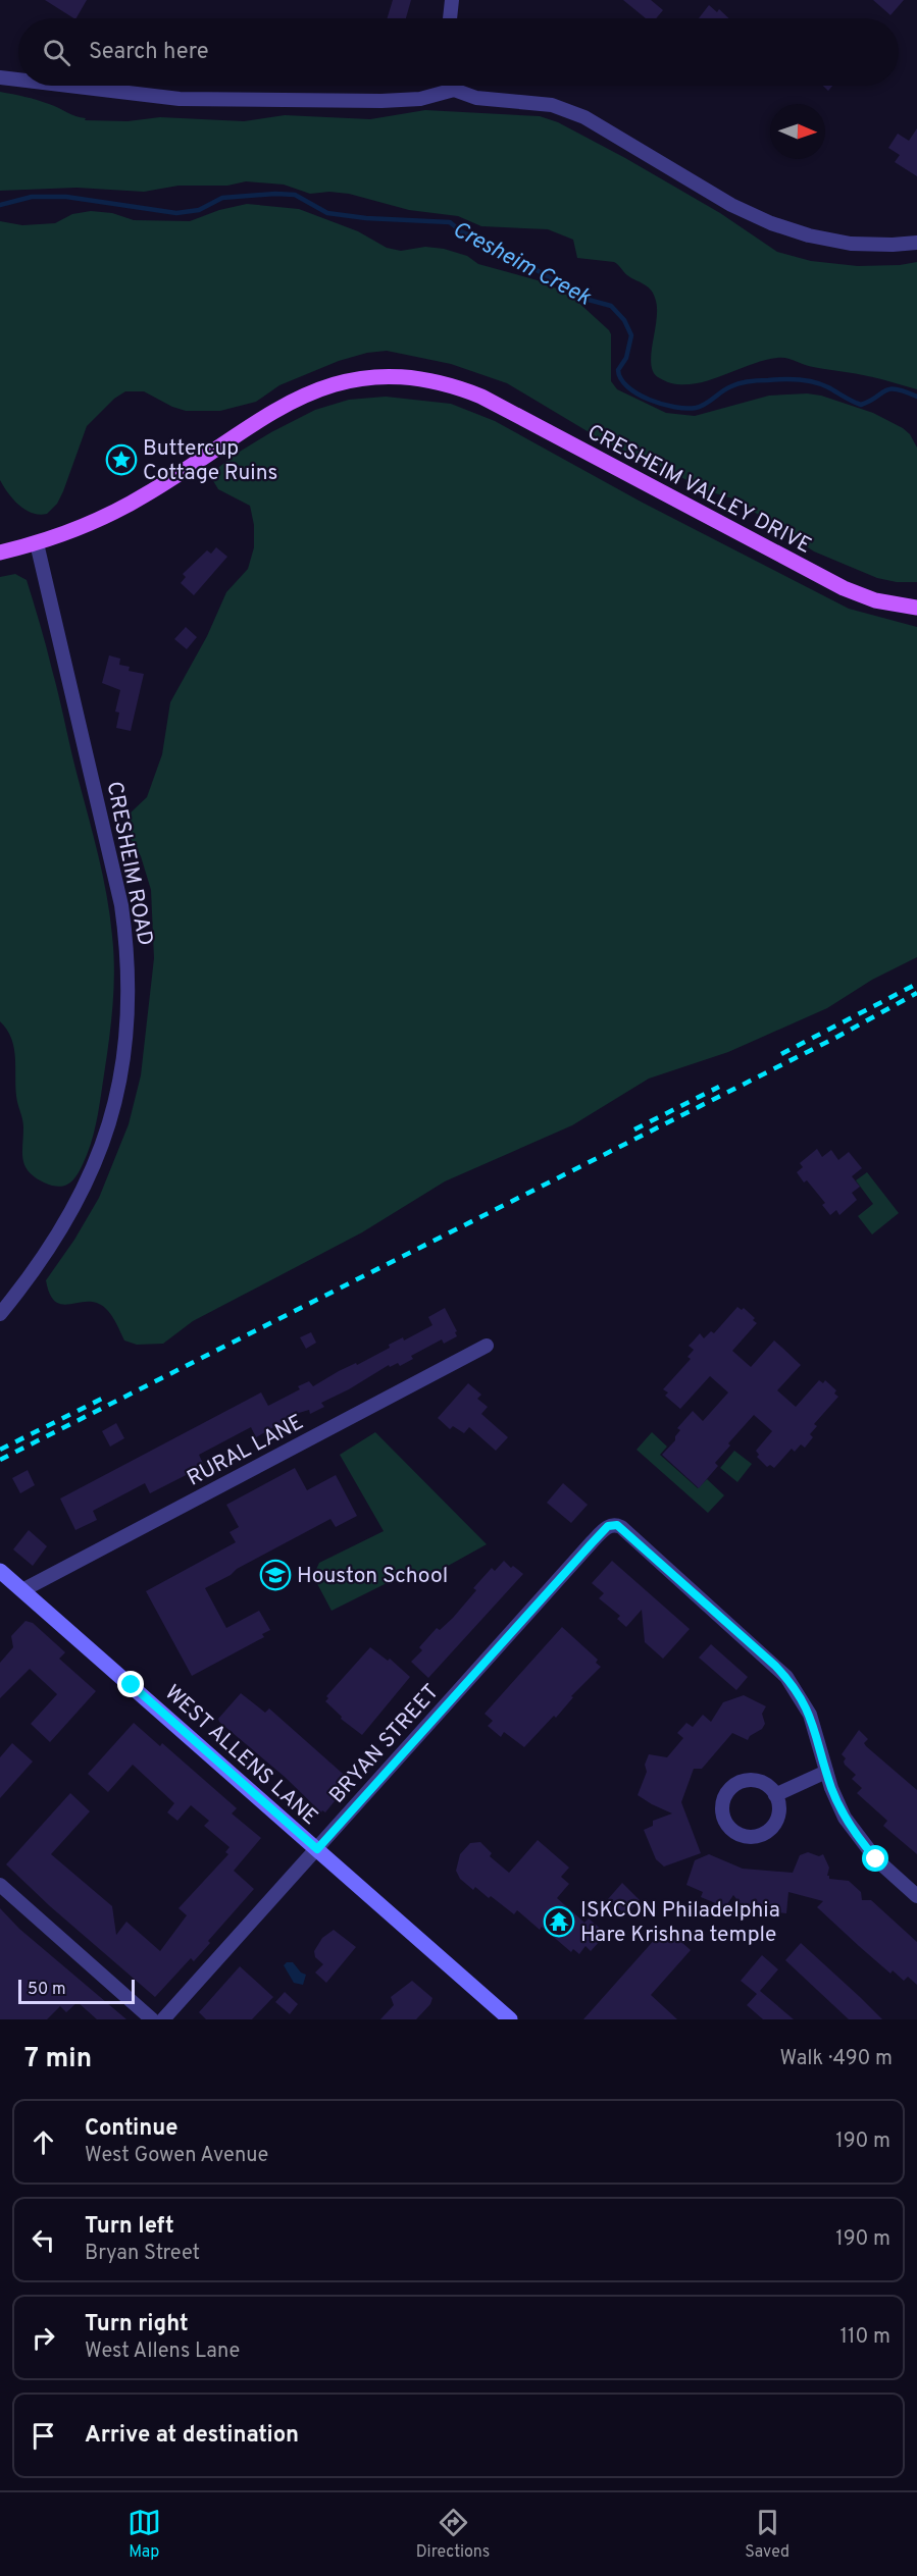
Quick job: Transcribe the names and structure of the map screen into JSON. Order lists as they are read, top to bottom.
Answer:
{
  "streets": {
    "main road": ["CRESHEIM VALLEY DRIVE", "WEST ALLENS LANE"],
    "street": ["CRESHEIM ROAD", "RURAL LANE", "BRYAN STREET"]
  },
  "crossings": [
    ["CRESHEIM VALLEY DRIVE", "CRESHEIM ROAD"],
    ["RURAL LANE", "WEST ALLENS LANE"],
    ["BRYAN STREET", "WEST ALLENS LANE"]
  ],
  "water": ["Cresheim Creek"],
  "places": {
    "place": ["Buttercup Cottage Ruins"],
    "school or university": ["Houston School"],
    "temple": ["ISKCON Philadelphia Hare Krishna temple"]
  },
  "scale_bar": "50 m",
  "north": "right",
  "page": {
    "search": "Search here",
    "scale": "50 m",
    "heading": ["7 min", "Walk · 490 m"],
    "list": [
      ["Continue", "West Gowen Avenue", "190 m"],
      ["Turn left", "Bryan Street", "190 m"],
      ["Turn right", "West Allens Lane", "110 m"],
      "Arrive at destination"
    ],
    "nav": ["Map", "Directions", "Saved"]
  }
}
